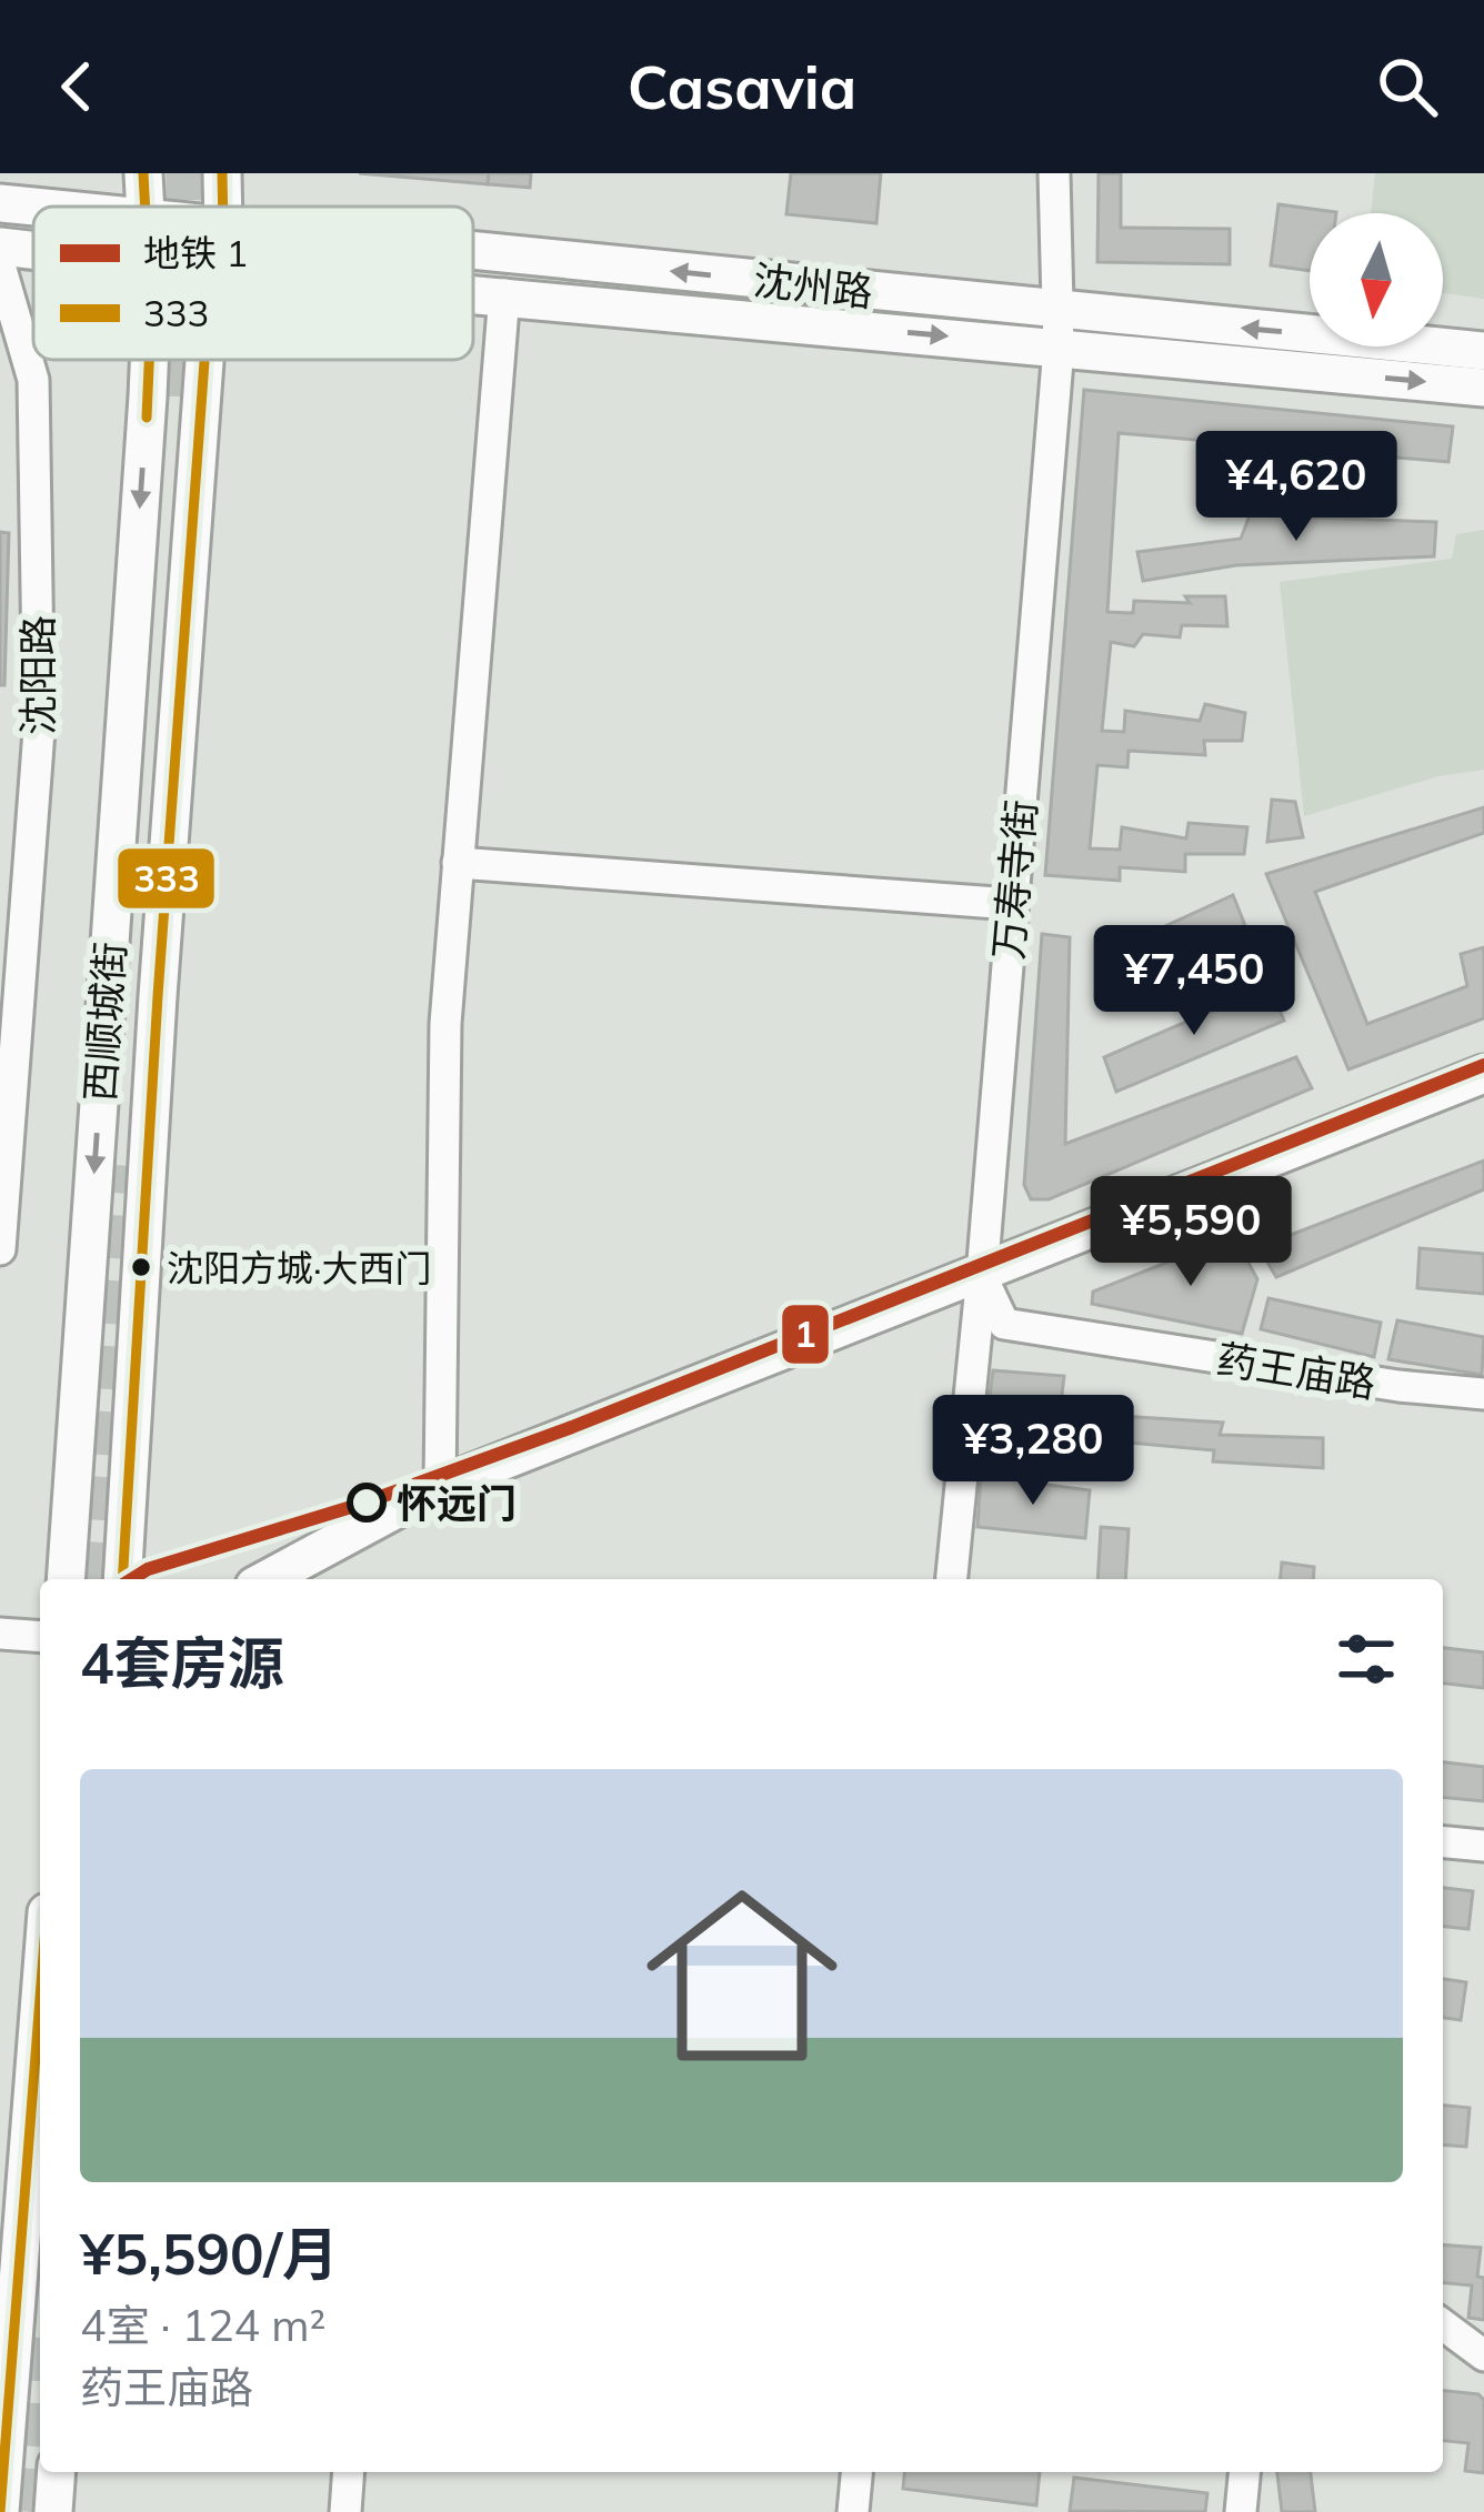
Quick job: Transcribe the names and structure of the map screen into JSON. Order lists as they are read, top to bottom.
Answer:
{
  "streets": {
    "main road": ["沈州路", "西顺城街"],
    "street": ["沈阳路", "万寿寺街", "药王庙路"]
  },
  "crossings": [
    ["沈州路", "万寿寺街"],
    ["万寿寺街", "药王庙路"]
  ],
  "places": ["沈阳方城·大西门", "怀远门"],
  "lines": ["transit line 333", "metro line 1"],
  "legend": ["地铁 1", "333"],
  "north": "bottom",
  "page": {
    "header": "Casavia",
    "price": [
      "¥4,620",
      "¥7,450",
      "¥5,590",
      "¥3,280"
    ],
    "heading": "4套房源",
    "list": [
      {
        "name": "¥5,590/月",
        "note": "4室 · 124 m² · 药王庙路"
      }
    ]
  }
}
